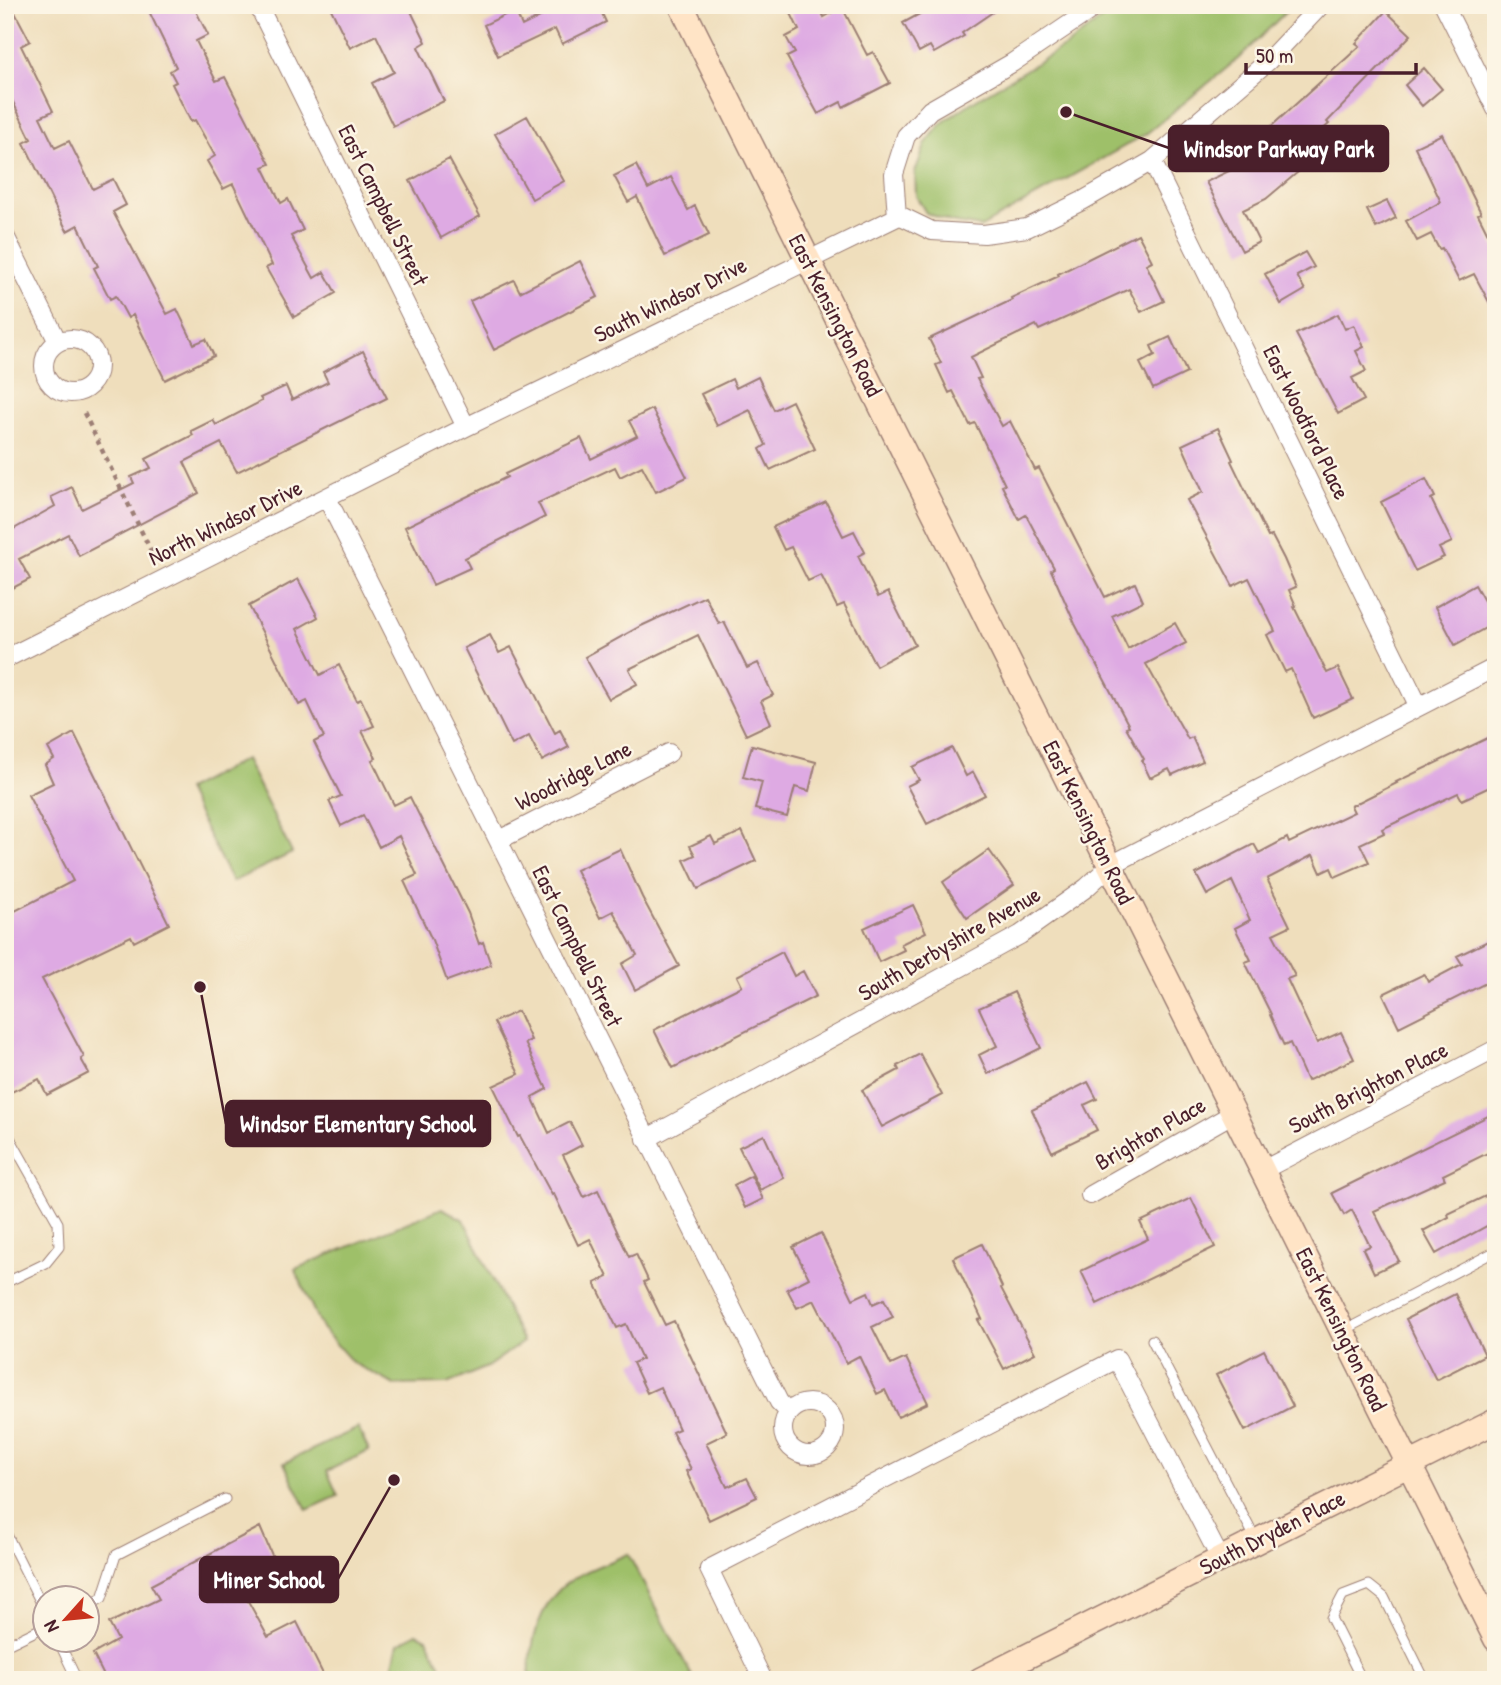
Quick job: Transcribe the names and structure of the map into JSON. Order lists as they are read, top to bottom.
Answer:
{
  "streets": {
    "main road": ["East Kensington Road", "South Dryden Place"],
    "street": [
      "East Campbell Street",
      "South Windsor Drive",
      "East Woodford Place",
      "North Windsor Drive",
      "Woodridge Lane",
      "South Derbyshire Avenue",
      "South Brighton Place",
      "Brighton Place"
    ]
  },
  "crossings": [
    ["East Campbell Street", "South Windsor Drive"],
    ["East Campbell Street", "North Windsor Drive"],
    ["East Campbell Street", "Woodridge Lane"],
    ["East Campbell Street", "South Derbyshire Avenue"],
    ["South Windsor Drive", "East Kensington Road"],
    ["South Windsor Drive", "North Windsor Drive"],
    ["East Kensington Road", "South Derbyshire Avenue"],
    ["East Kensington Road", "South Brighton Place"],
    ["East Kensington Road", "Brighton Place"],
    ["East Kensington Road", "South Dryden Place"],
    ["East Woodford Place", "South Derbyshire Avenue"]
  ],
  "places": ["Windsor Parkway Park", "Windsor Elementary School", "Miner School"],
  "scale_bar": "50 m",
  "north": "bottom left"
}
